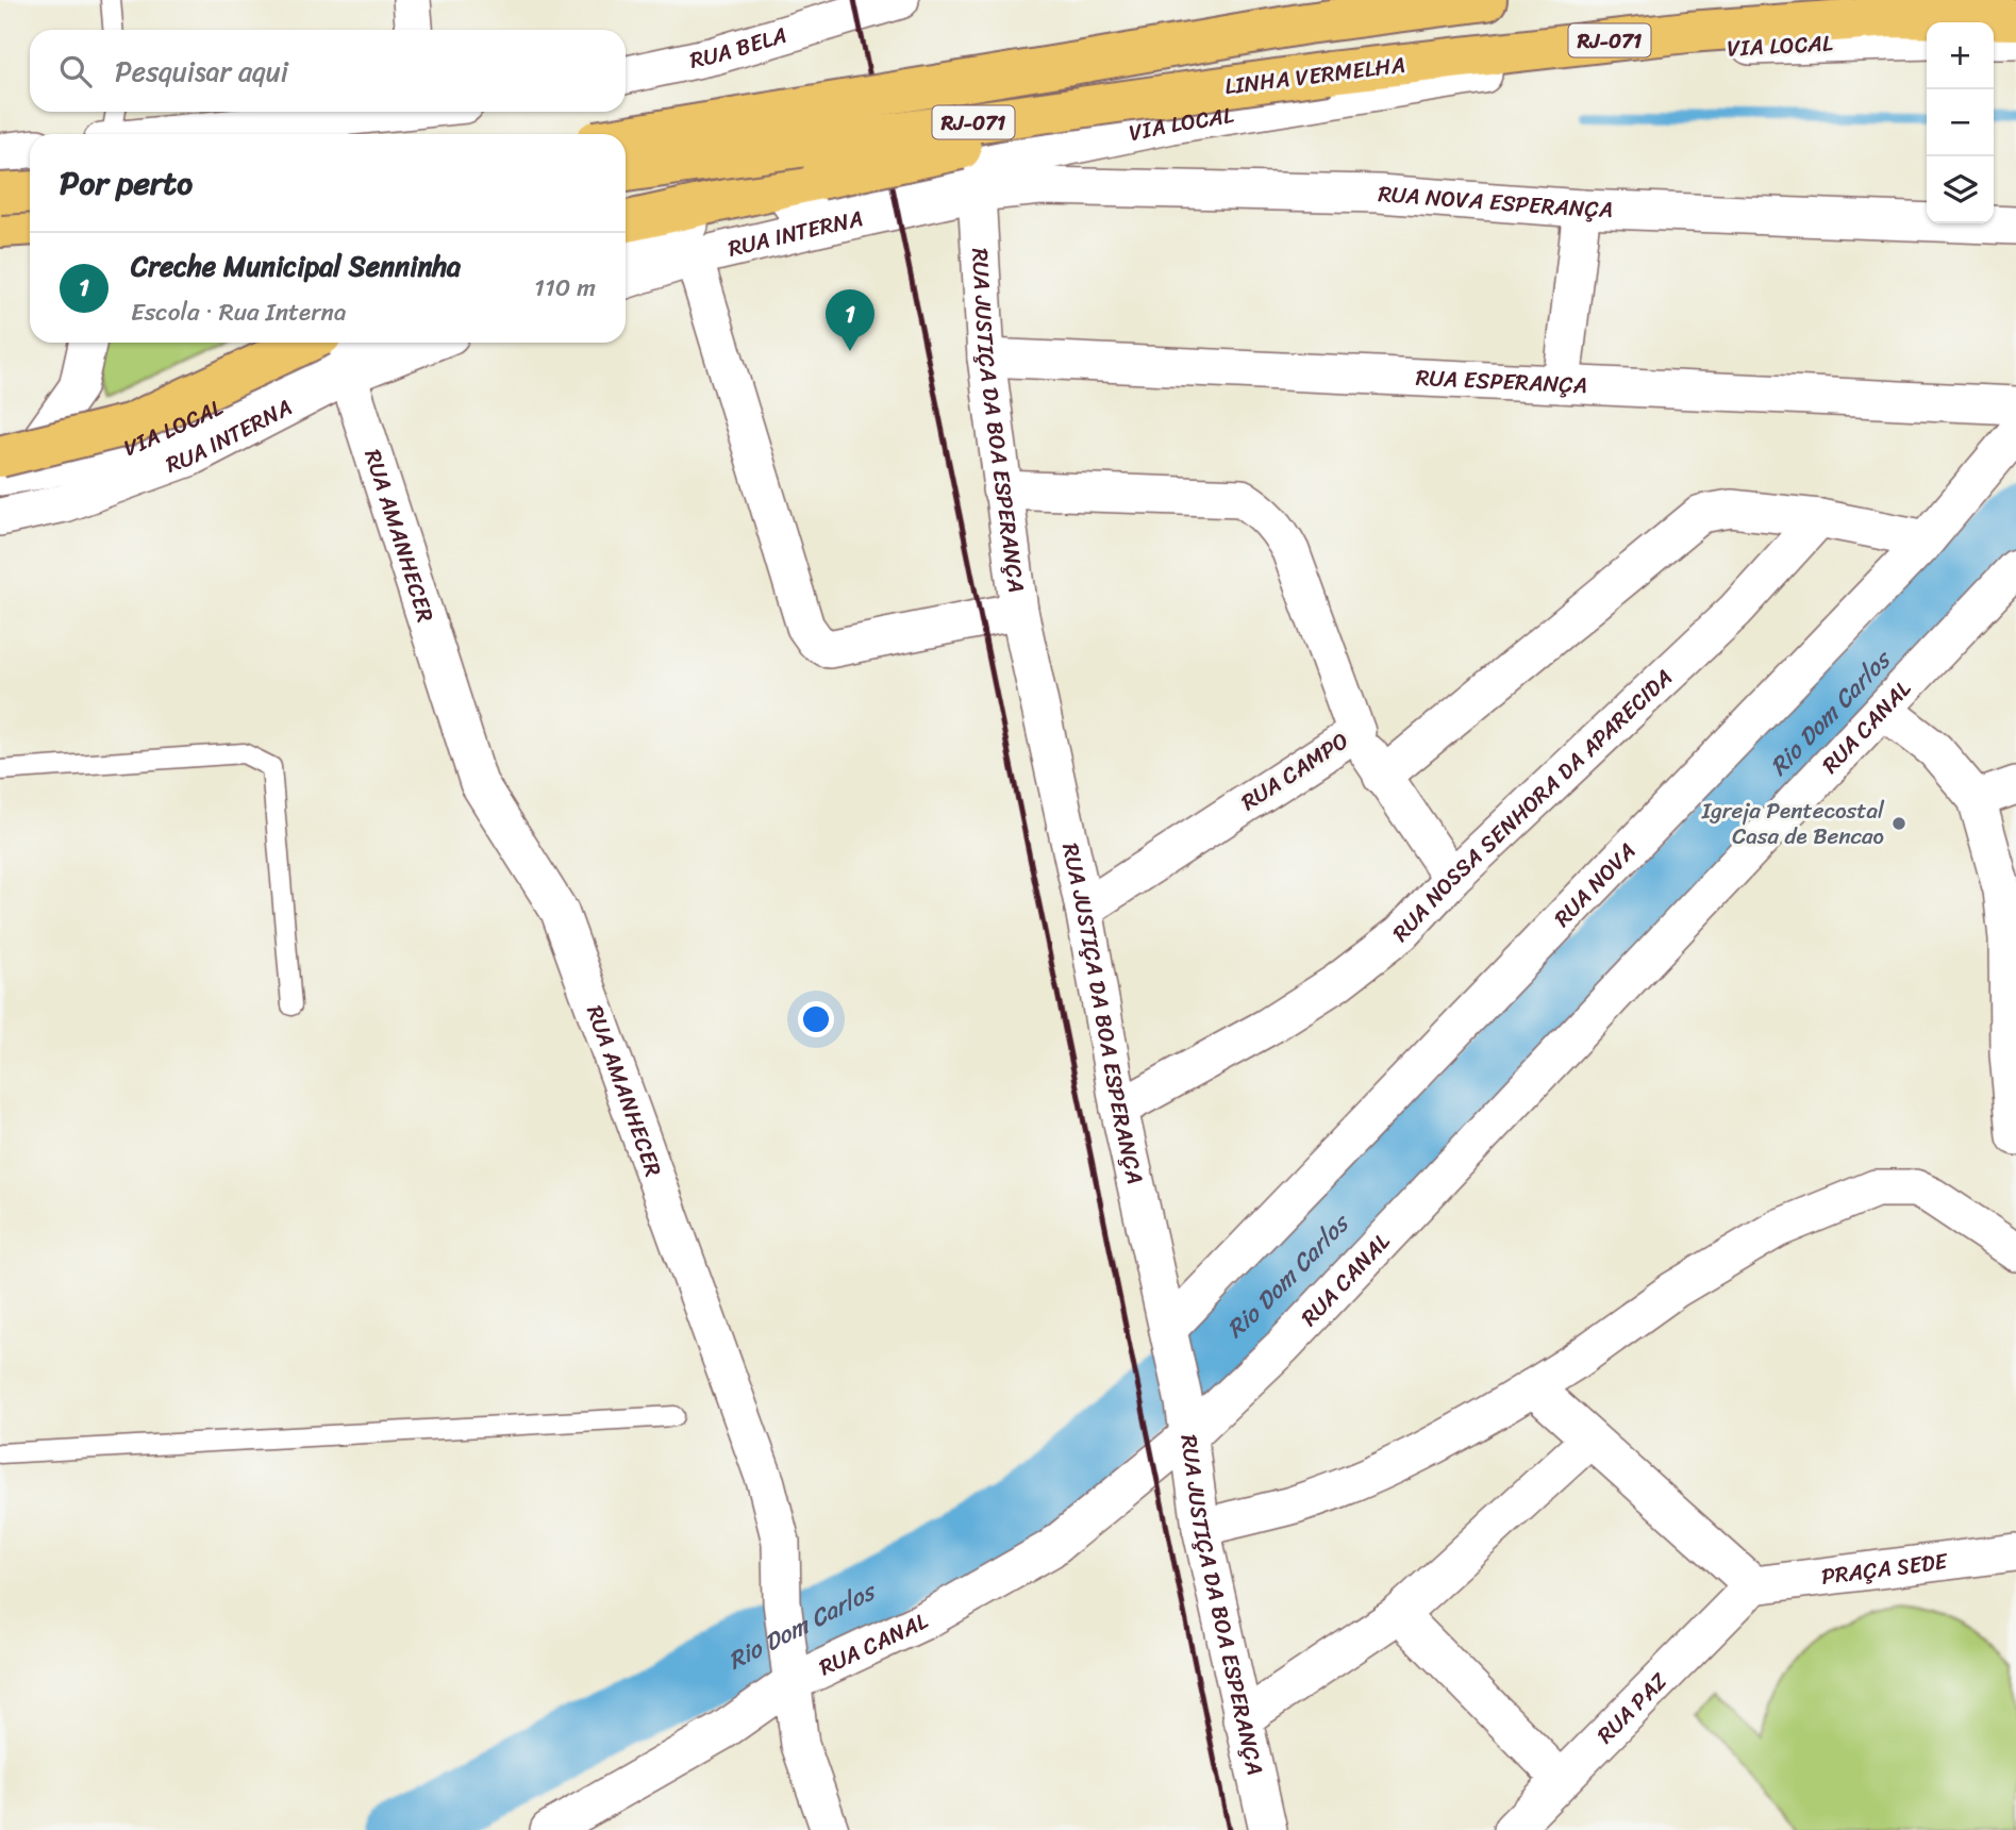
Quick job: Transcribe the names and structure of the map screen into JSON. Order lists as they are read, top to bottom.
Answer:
{
  "streets": {
    "highway": ["RJ-071", "LINHA VERMELHA"],
    "street": [
      "VIA LOCAL",
      "RUA BELA",
      "RUA NOVA ESPERANÇA",
      "RUA INTERNA",
      "RUA ESPERANÇA",
      "RUA JUSTIÇA DA BOA ESPERANÇA",
      "RUA AMANHECER",
      "RUA CANAL",
      "RUA CAMPO",
      "RUA NOSSA SENHORA DA APARECIDA",
      "RUA NOVA",
      "PRAÇA SEDE",
      "RUA PAZ"
    ]
  },
  "crossings": [
    ["RUA NOVA ESPERANÇA", "RUA INTERNA"],
    ["RUA NOVA ESPERANÇA", "RUA JUSTIÇA DA BOA ESPERANÇA"],
    ["RUA INTERNA", "RUA JUSTIÇA DA BOA ESPERANÇA"],
    ["RUA INTERNA", "RUA AMANHECER"],
    ["RUA ESPERANÇA", "RUA JUSTIÇA DA BOA ESPERANÇA"],
    ["RUA JUSTIÇA DA BOA ESPERANÇA", "RUA CANAL"],
    ["RUA JUSTIÇA DA BOA ESPERANÇA", "RUA CAMPO"],
    ["RUA JUSTIÇA DA BOA ESPERANÇA", "RUA NOSSA SENHORA DA APARECIDA"],
    ["RUA JUSTIÇA DA BOA ESPERANÇA", "RUA NOVA"],
    ["RUA AMANHECER", "RUA CANAL"],
    ["PRAÇA SEDE", "RUA PAZ"]
  ],
  "water": ["Rio Dom Carlos"],
  "places": ["Igreja Pentecostal Casa de Bencao"],
  "page": {
    "map_buttons": ["+", "−"],
    "search": "Pesquisar aqui",
    "heading": "Por perto",
    "list": [
      {
        "mark": "1",
        "name": "Creche Municipal Senninha",
        "note": "Escola · Rua Interna",
        "value": "110 m"
      }
    ],
    "pins": "1"
  }
}
